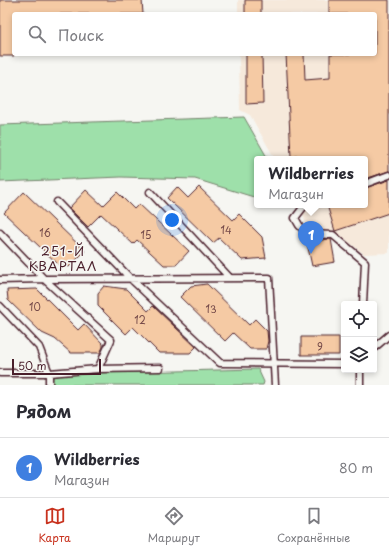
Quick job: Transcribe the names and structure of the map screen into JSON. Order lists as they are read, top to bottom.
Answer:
{
  "districts": ["251-Й КВАРТАЛ"],
  "house_numbers": [
    "14",
    "16",
    "15",
    "10",
    "13",
    "12",
    "9"
  ],
  "scale_bar": "50 m",
  "page": {
    "search": "Поиск",
    "popup": ["Wildberries", "Магазин"],
    "pins": "1",
    "scale": "50 m",
    "heading": "Рядом",
    "list": [
      {
        "mark": "1",
        "name": "Wildberries",
        "note": "Магазин",
        "value": "80 m"
      }
    ],
    "nav": ["Карта", "Маршрут", "Сохранённые"]
  }
}
